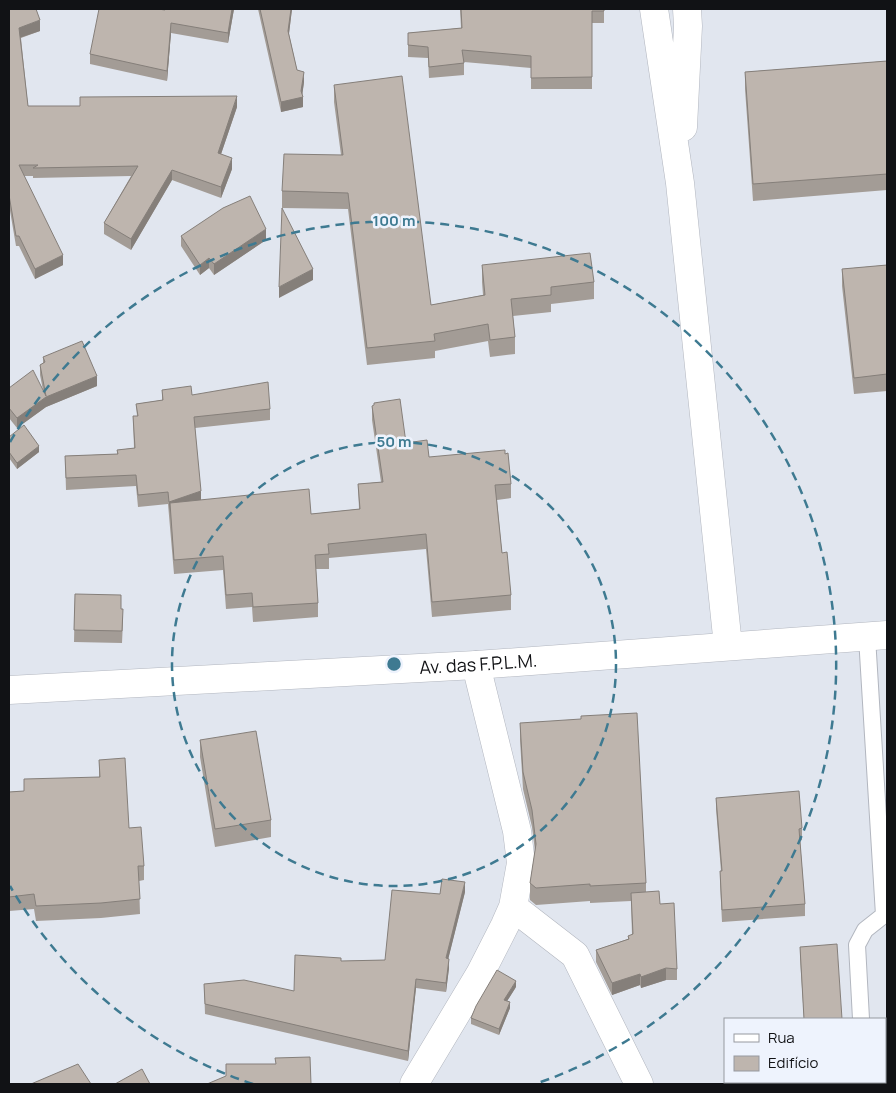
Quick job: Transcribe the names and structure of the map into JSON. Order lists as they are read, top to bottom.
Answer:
{
  "streets": {
    "street": ["Av. das F.P.L.M."]
  },
  "legend": ["Rua", "Edifício"],
  "rings": ["100 m", "50 m"]
}
